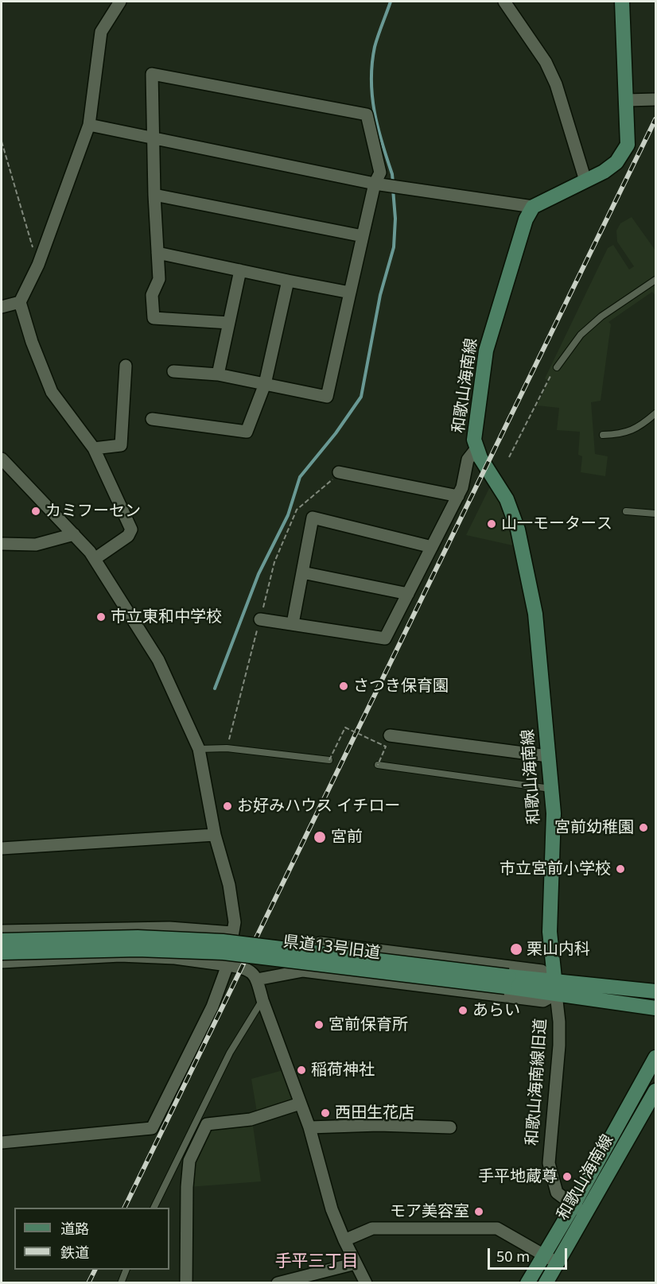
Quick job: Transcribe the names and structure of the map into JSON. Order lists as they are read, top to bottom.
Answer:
{
  "streets": {
    "main road": ["和歌山海南線", "県道13号旧道"],
    "street": ["和歌山海南線旧道"]
  },
  "crossings": [
    ["和歌山海南線", "県道13号旧道"],
    ["和歌山海南線", "和歌山海南線旧道"],
    ["県道13号旧道", "和歌山海南線旧道"]
  ],
  "districts": ["手平三丁目"],
  "places": [
    "カミフーセン",
    "山一モータース",
    "市立東和中学校",
    "さつき保育園",
    "お好みハウス イチロー",
    "宮前幼稚園",
    "宮前",
    "市立宮前小学校",
    "栗山内科",
    "あらい",
    "宮前保育所",
    "稲荷神社",
    "西田生花店",
    "手平地蔵尊",
    "モア美容室"
  ],
  "legend": ["道路", "鉄道"],
  "scale_bar": "50 m"
}
